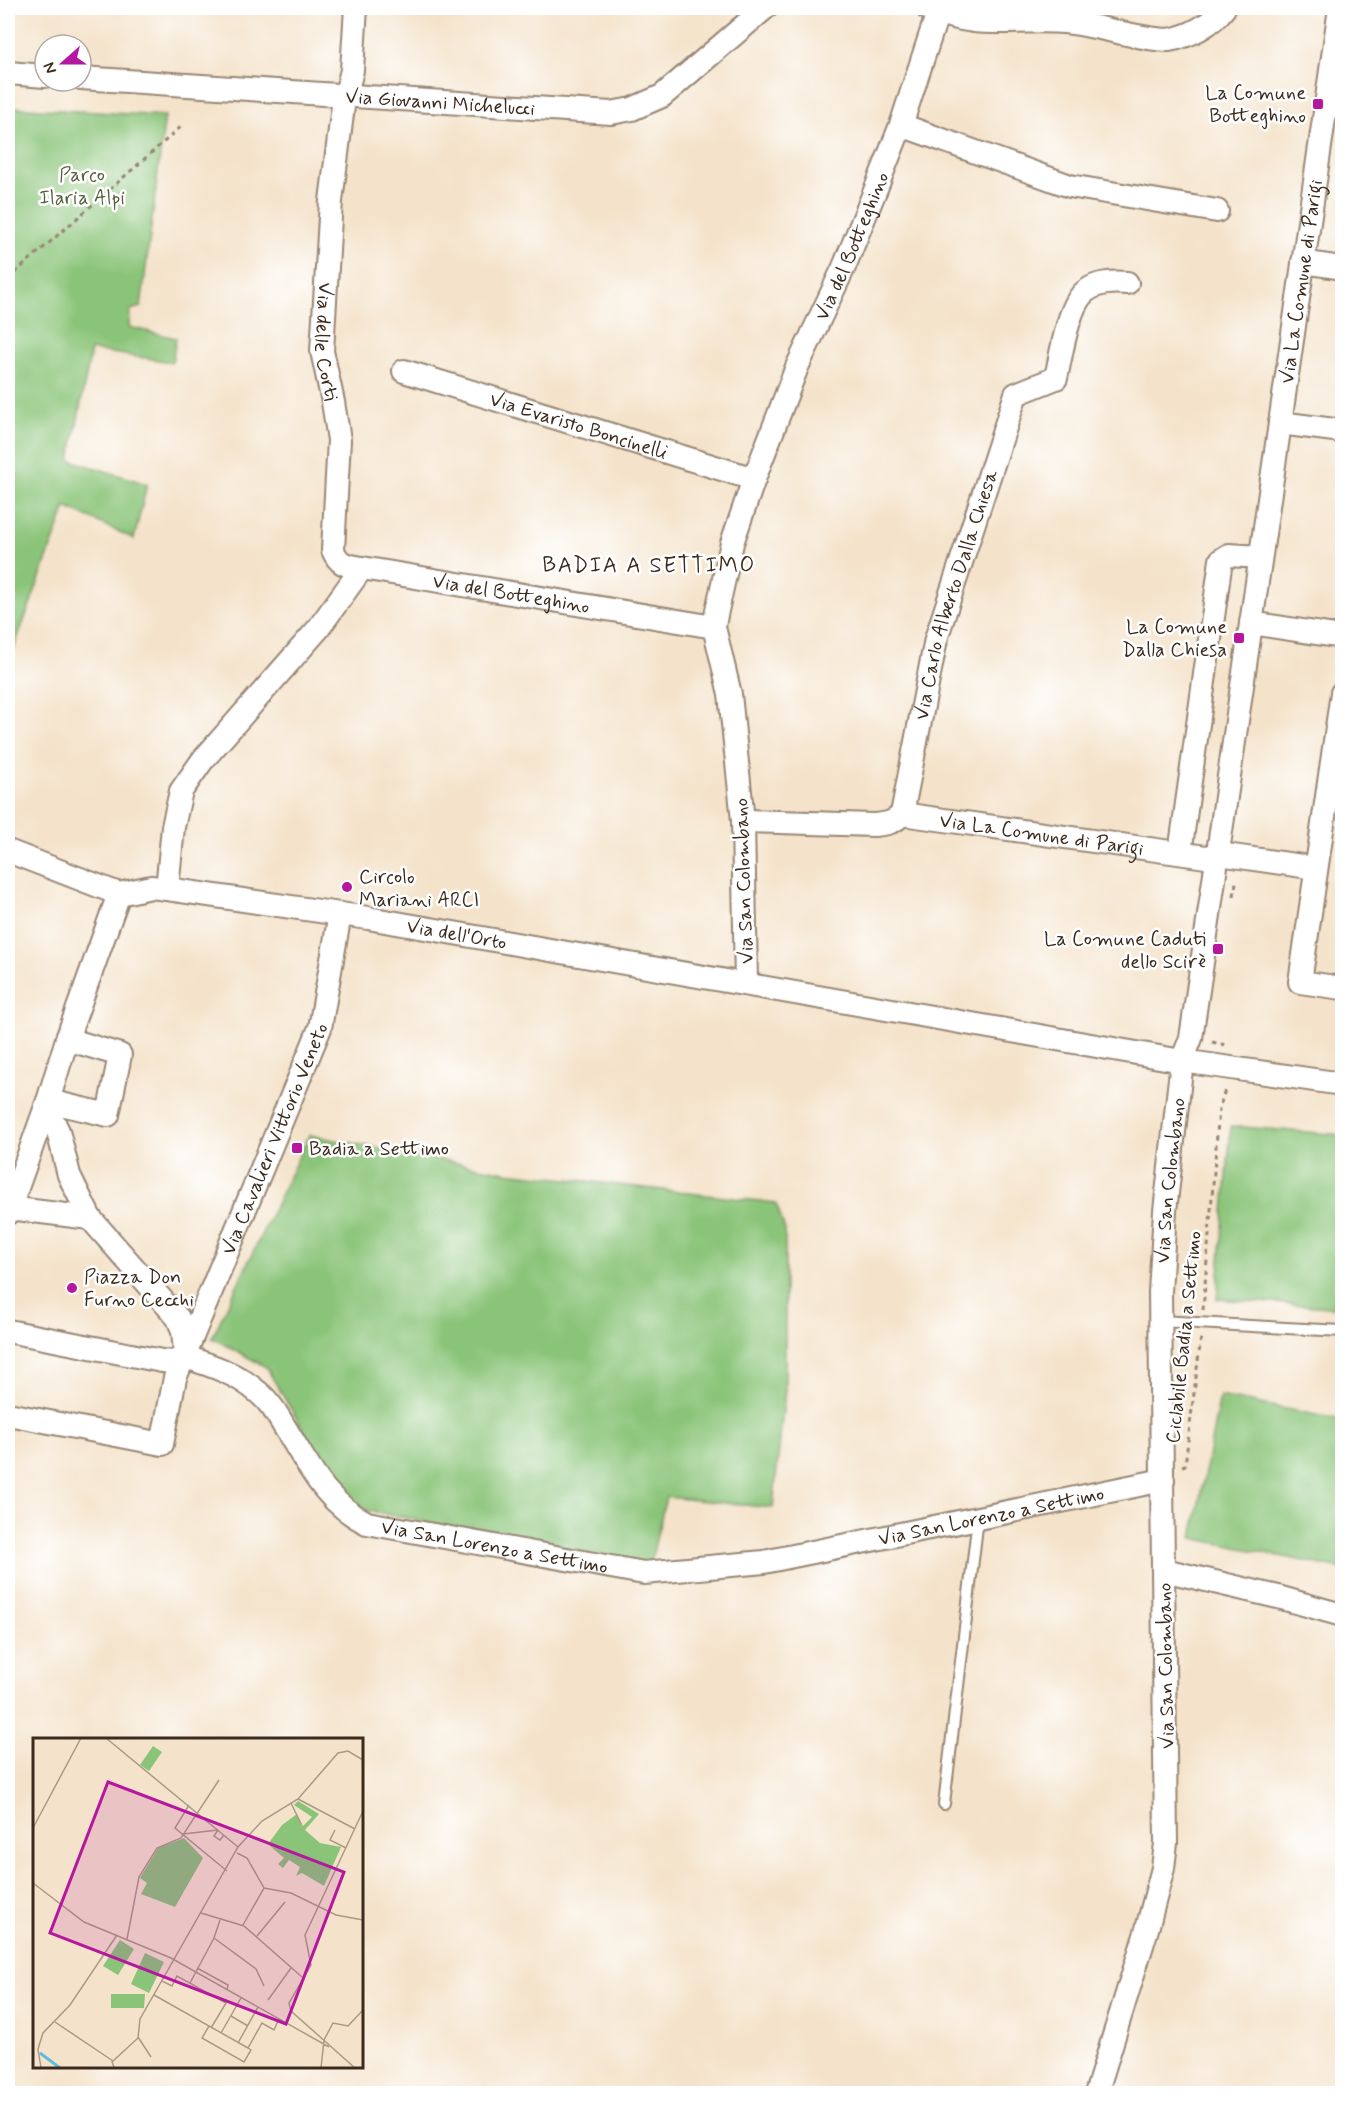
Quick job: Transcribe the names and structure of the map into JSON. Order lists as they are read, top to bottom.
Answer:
{
  "streets": {
    "street": [
      "Via Giovanni Michelucci",
      "Via del Botteghino",
      "Via La Comune di Parigi",
      "Via delle Corti",
      "Via Evaristo Boncinelli",
      "Via Carlo Alberto Dalla Chiesa",
      "Via San Colombano",
      "Via dell'Orto",
      "Via Cavalieri Vittorio Veneto",
      "Via San Lorenzo a Settimo"
    ],
    "path": ["Ciclabile Badia a Settimo"]
  },
  "crossings": [
    ["Via Giovanni Michelucci", "Via delle Corti"],
    ["Via del Botteghino", "Via delle Corti"],
    ["Via del Botteghino", "Via Evaristo Boncinelli"],
    ["Via del Botteghino", "Via San Colombano"],
    ["Via La Comune di Parigi", "Via Carlo Alberto Dalla Chiesa"],
    ["Via La Comune di Parigi", "Via San Colombano"],
    ["Via San Colombano", "Via dell'Orto"],
    ["Via San Colombano", "Ciclabile Badia a Settimo"],
    ["Via San Colombano", "Via San Lorenzo a Settimo"],
    ["Via dell'Orto", "Via Cavalieri Vittorio Veneto"],
    ["Via Cavalieri Vittorio Veneto", "Via San Lorenzo a Settimo"],
    ["Ciclabile Badia a Settimo", "Via San Lorenzo a Settimo"]
  ],
  "districts": ["BADIA A SETTIMO"],
  "parks": ["Parco Ilaria Alpi"],
  "places": {
    "transit": [
      "La Comune Botteghino",
      "La Comune Dalla Chiesa",
      "La Comune Caduti dello Scirè",
      "Badia a Settimo"
    ],
    "other": ["Circolo Mariani ARCI", "Piazza Don Furno Cecchi"]
  },
  "north": "left"
}
